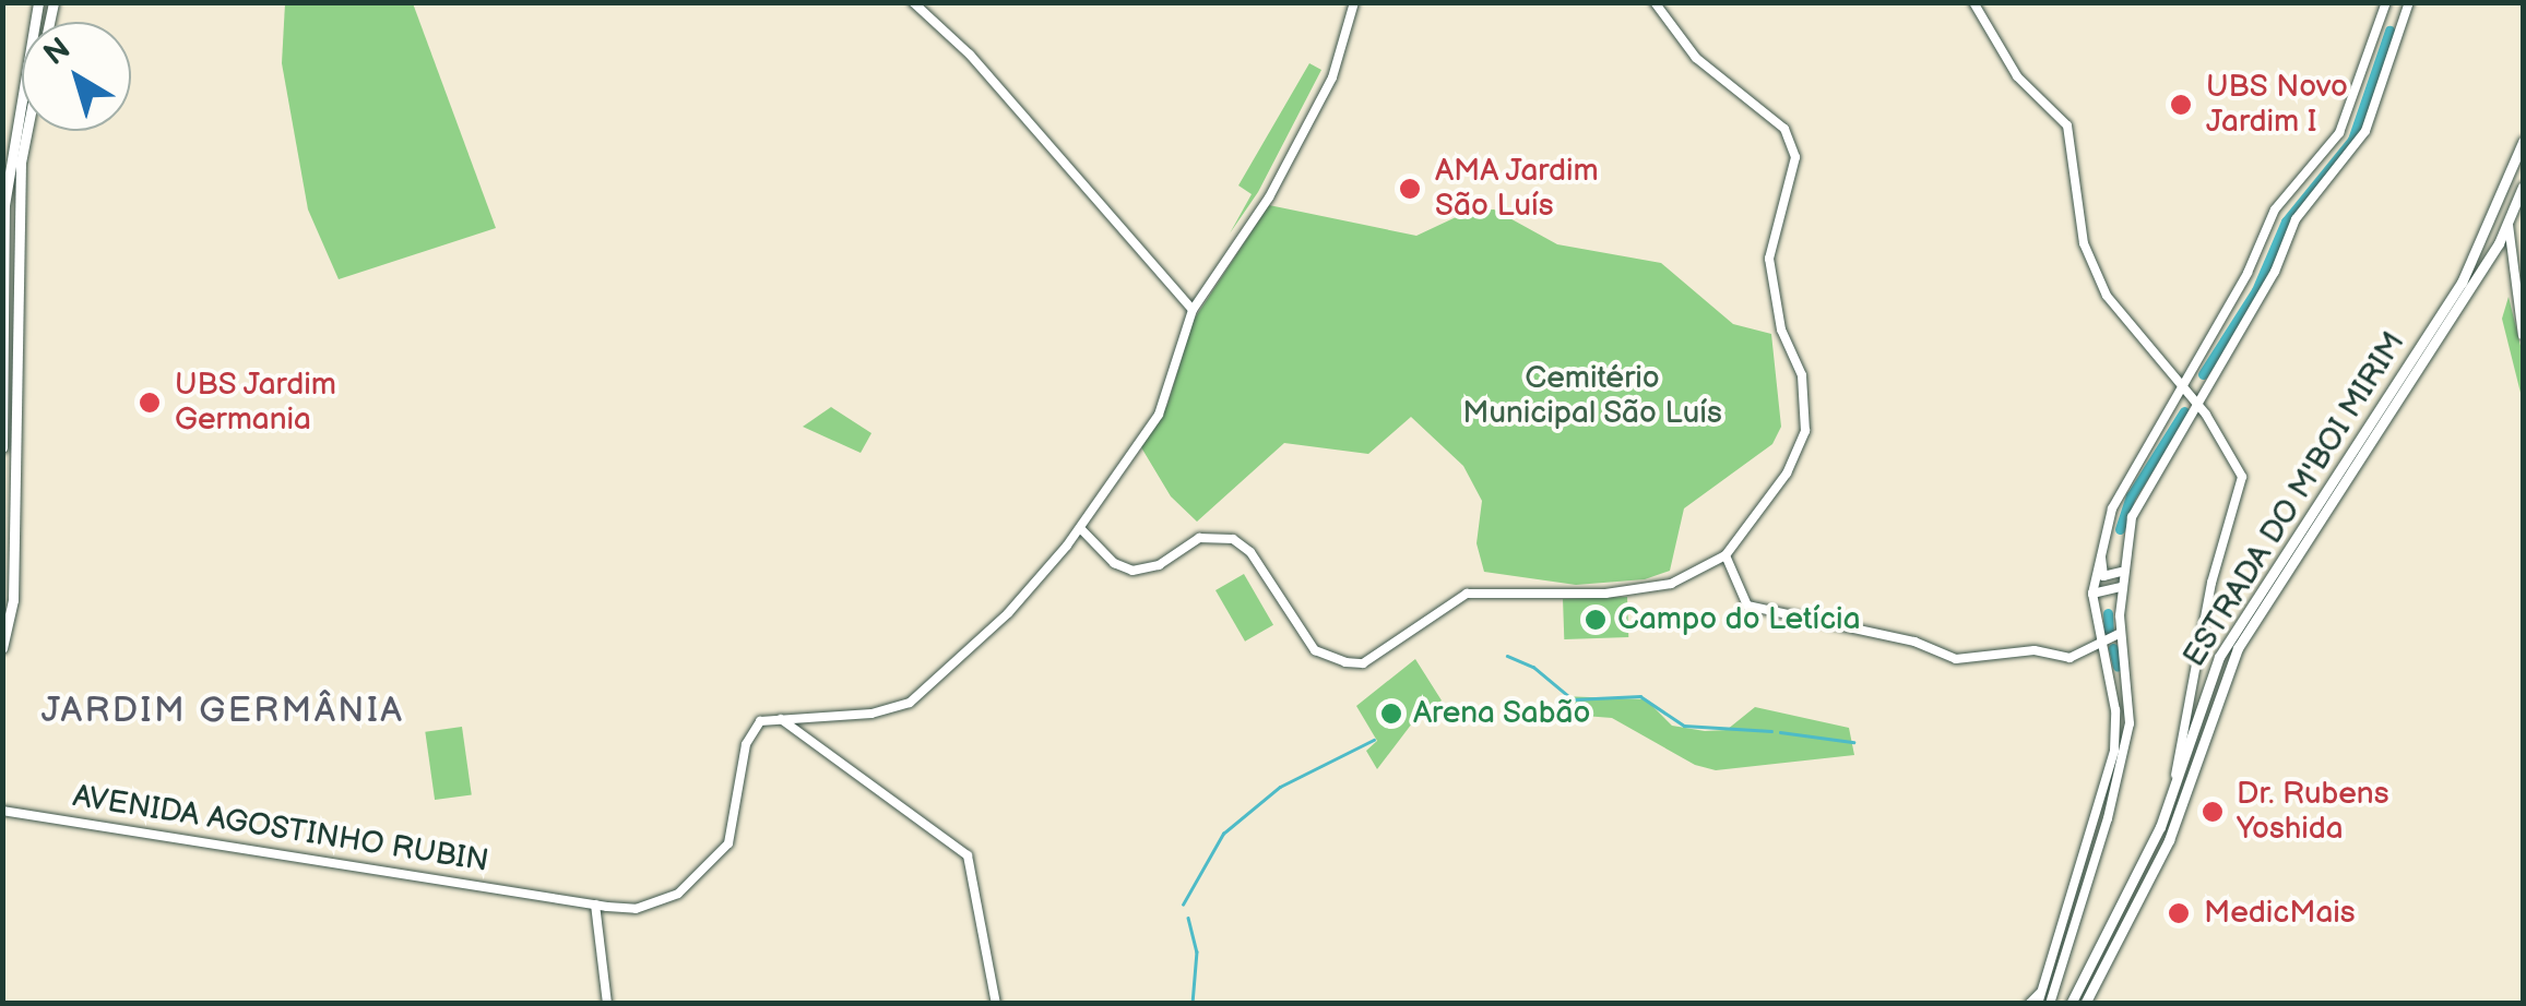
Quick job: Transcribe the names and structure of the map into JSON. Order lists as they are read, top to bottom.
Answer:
{
  "streets": {
    "main road": ["ESTRADA DO M'BOI MIRIM", "AVENIDA AGOSTINHO RUBIN"]
  },
  "districts": ["JARDIM GERMÂNIA"],
  "parks": ["Cemitério Municipal São Luís"],
  "places": [
    "UBS Novo Jardim I",
    "AMA Jardim São Luís",
    "UBS Jardim Germania",
    "Campo do Letícia",
    "Arena Sabão",
    "Dr. Rubens Yoshida",
    "MedicMais"
  ],
  "north": "top left"
}
